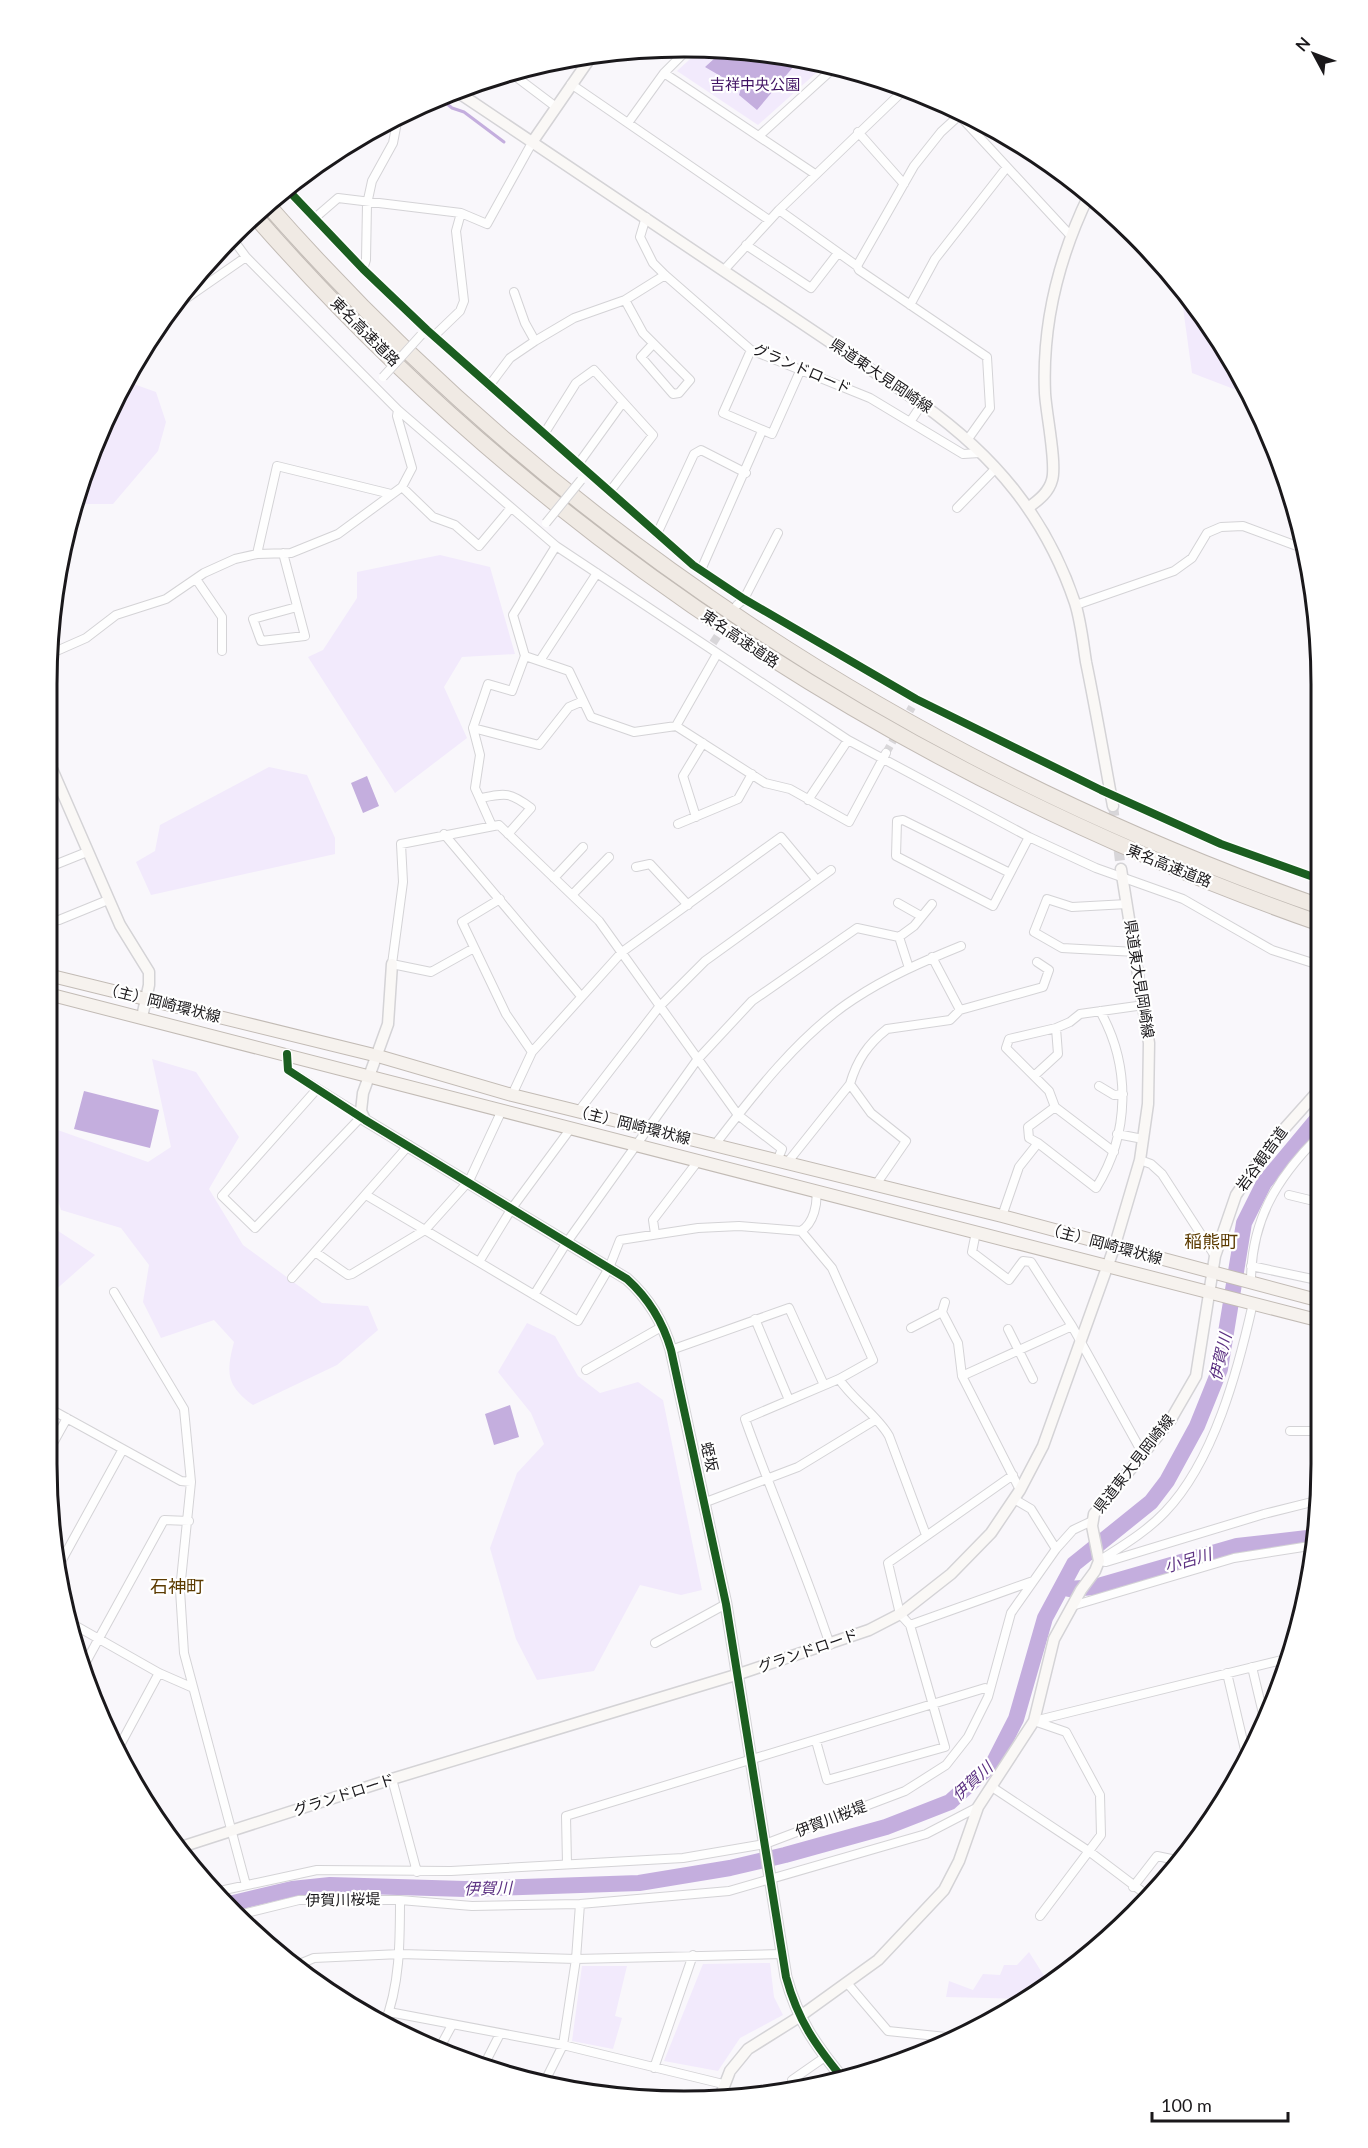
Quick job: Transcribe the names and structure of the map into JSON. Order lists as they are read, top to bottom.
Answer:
{
  "streets": {
    "highway": ["東名高速道路"],
    "main road": ["（主）岡崎環状線"],
    "street": [
      "グランドロード",
      "県道東大見岡崎線",
      "岩谷観音道",
      "蛭坂",
      "伊賀川桜堤"
    ]
  },
  "crossings": [
    ["グランドロード", "県道東大見岡崎線"],
    ["グランドロード", "（主）岡崎環状線"],
    ["グランドロード", "蛭坂"],
    ["県道東大見岡崎線", "（主）岡崎環状線"],
    ["県道東大見岡崎線", "岩谷観音道"],
    ["県道東大見岡崎線", "伊賀川桜堤"],
    ["（主）岡崎環状線", "岩谷観音道"],
    ["蛭坂", "伊賀川桜堤"]
  ],
  "districts": ["稲熊町", "石神町"],
  "water": ["伊賀川", "小呂川"],
  "parks": ["吉祥中央公園"],
  "scale_bar": "100 m",
  "north": "top left"
}
